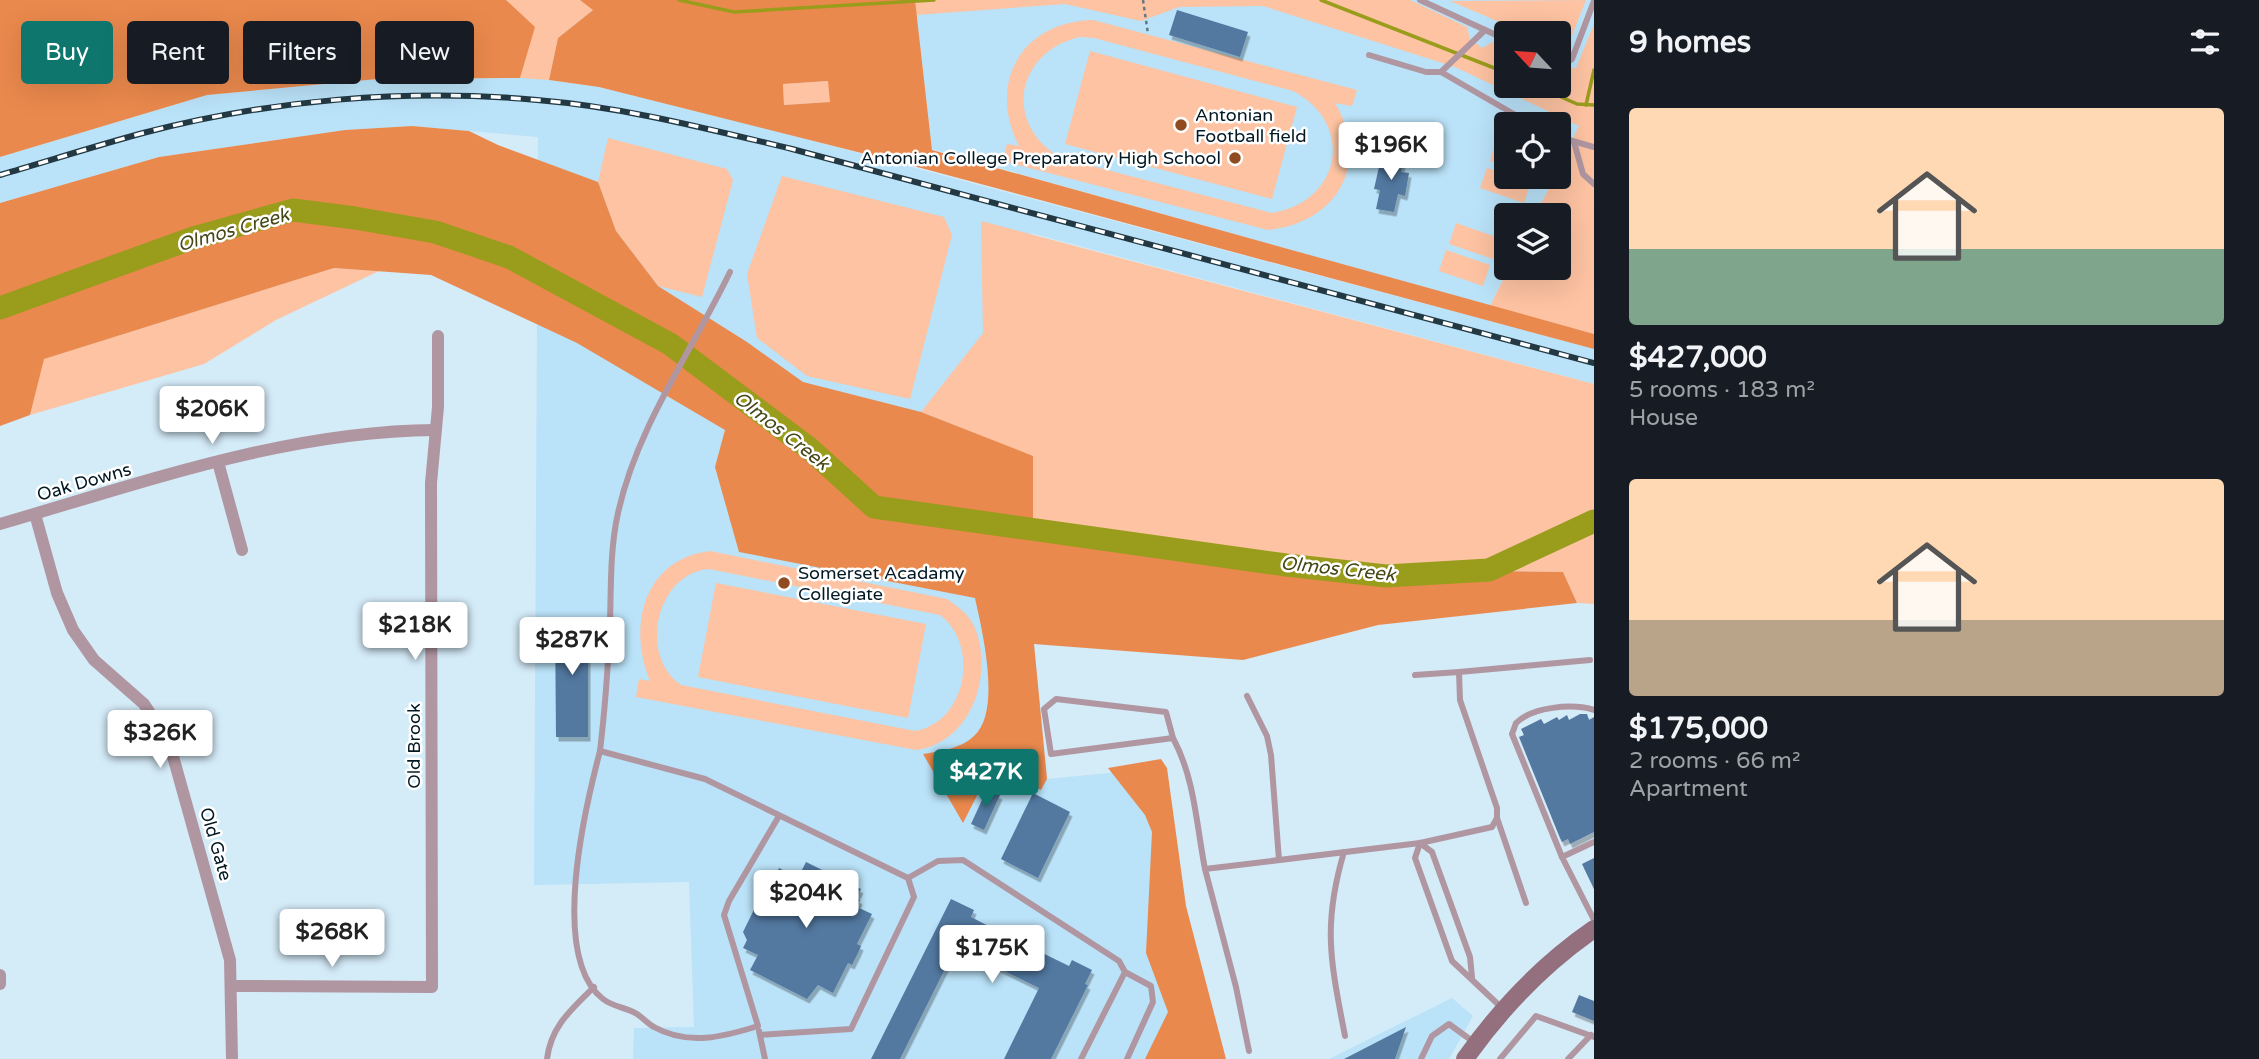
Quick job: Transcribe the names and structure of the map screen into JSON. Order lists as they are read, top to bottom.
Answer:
{
  "streets": {
    "street": ["Oak Downs", "Old Brook", "Old Gate"]
  },
  "crossings": [
    ["Oak Downs", "Old Brook"],
    ["Oak Downs", "Old Gate"],
    ["Old Brook", "Old Gate"]
  ],
  "water": ["Olmos Creek"],
  "places": ["Antonian Football field", "Antonian College Preparatory High School", "Somerset Acadamy Collegiate"],
  "north": "top left",
  "page": {
    "heading": "9 homes",
    "chip": [
      "Buy",
      "Rent",
      "Filters",
      "New"
    ],
    "list": [
      {
        "name": "$427,000",
        "note": "5 rooms · 183 m² · House"
      },
      {
        "name": "$175,000",
        "note": "2 rooms · 66 m² · Apartment"
      }
    ],
    "price": [
      "$196K",
      "$206K",
      "$218K",
      "$287K",
      "$326K",
      "$427K",
      "$204K",
      "$268K",
      "$175K"
    ]
  }
}
